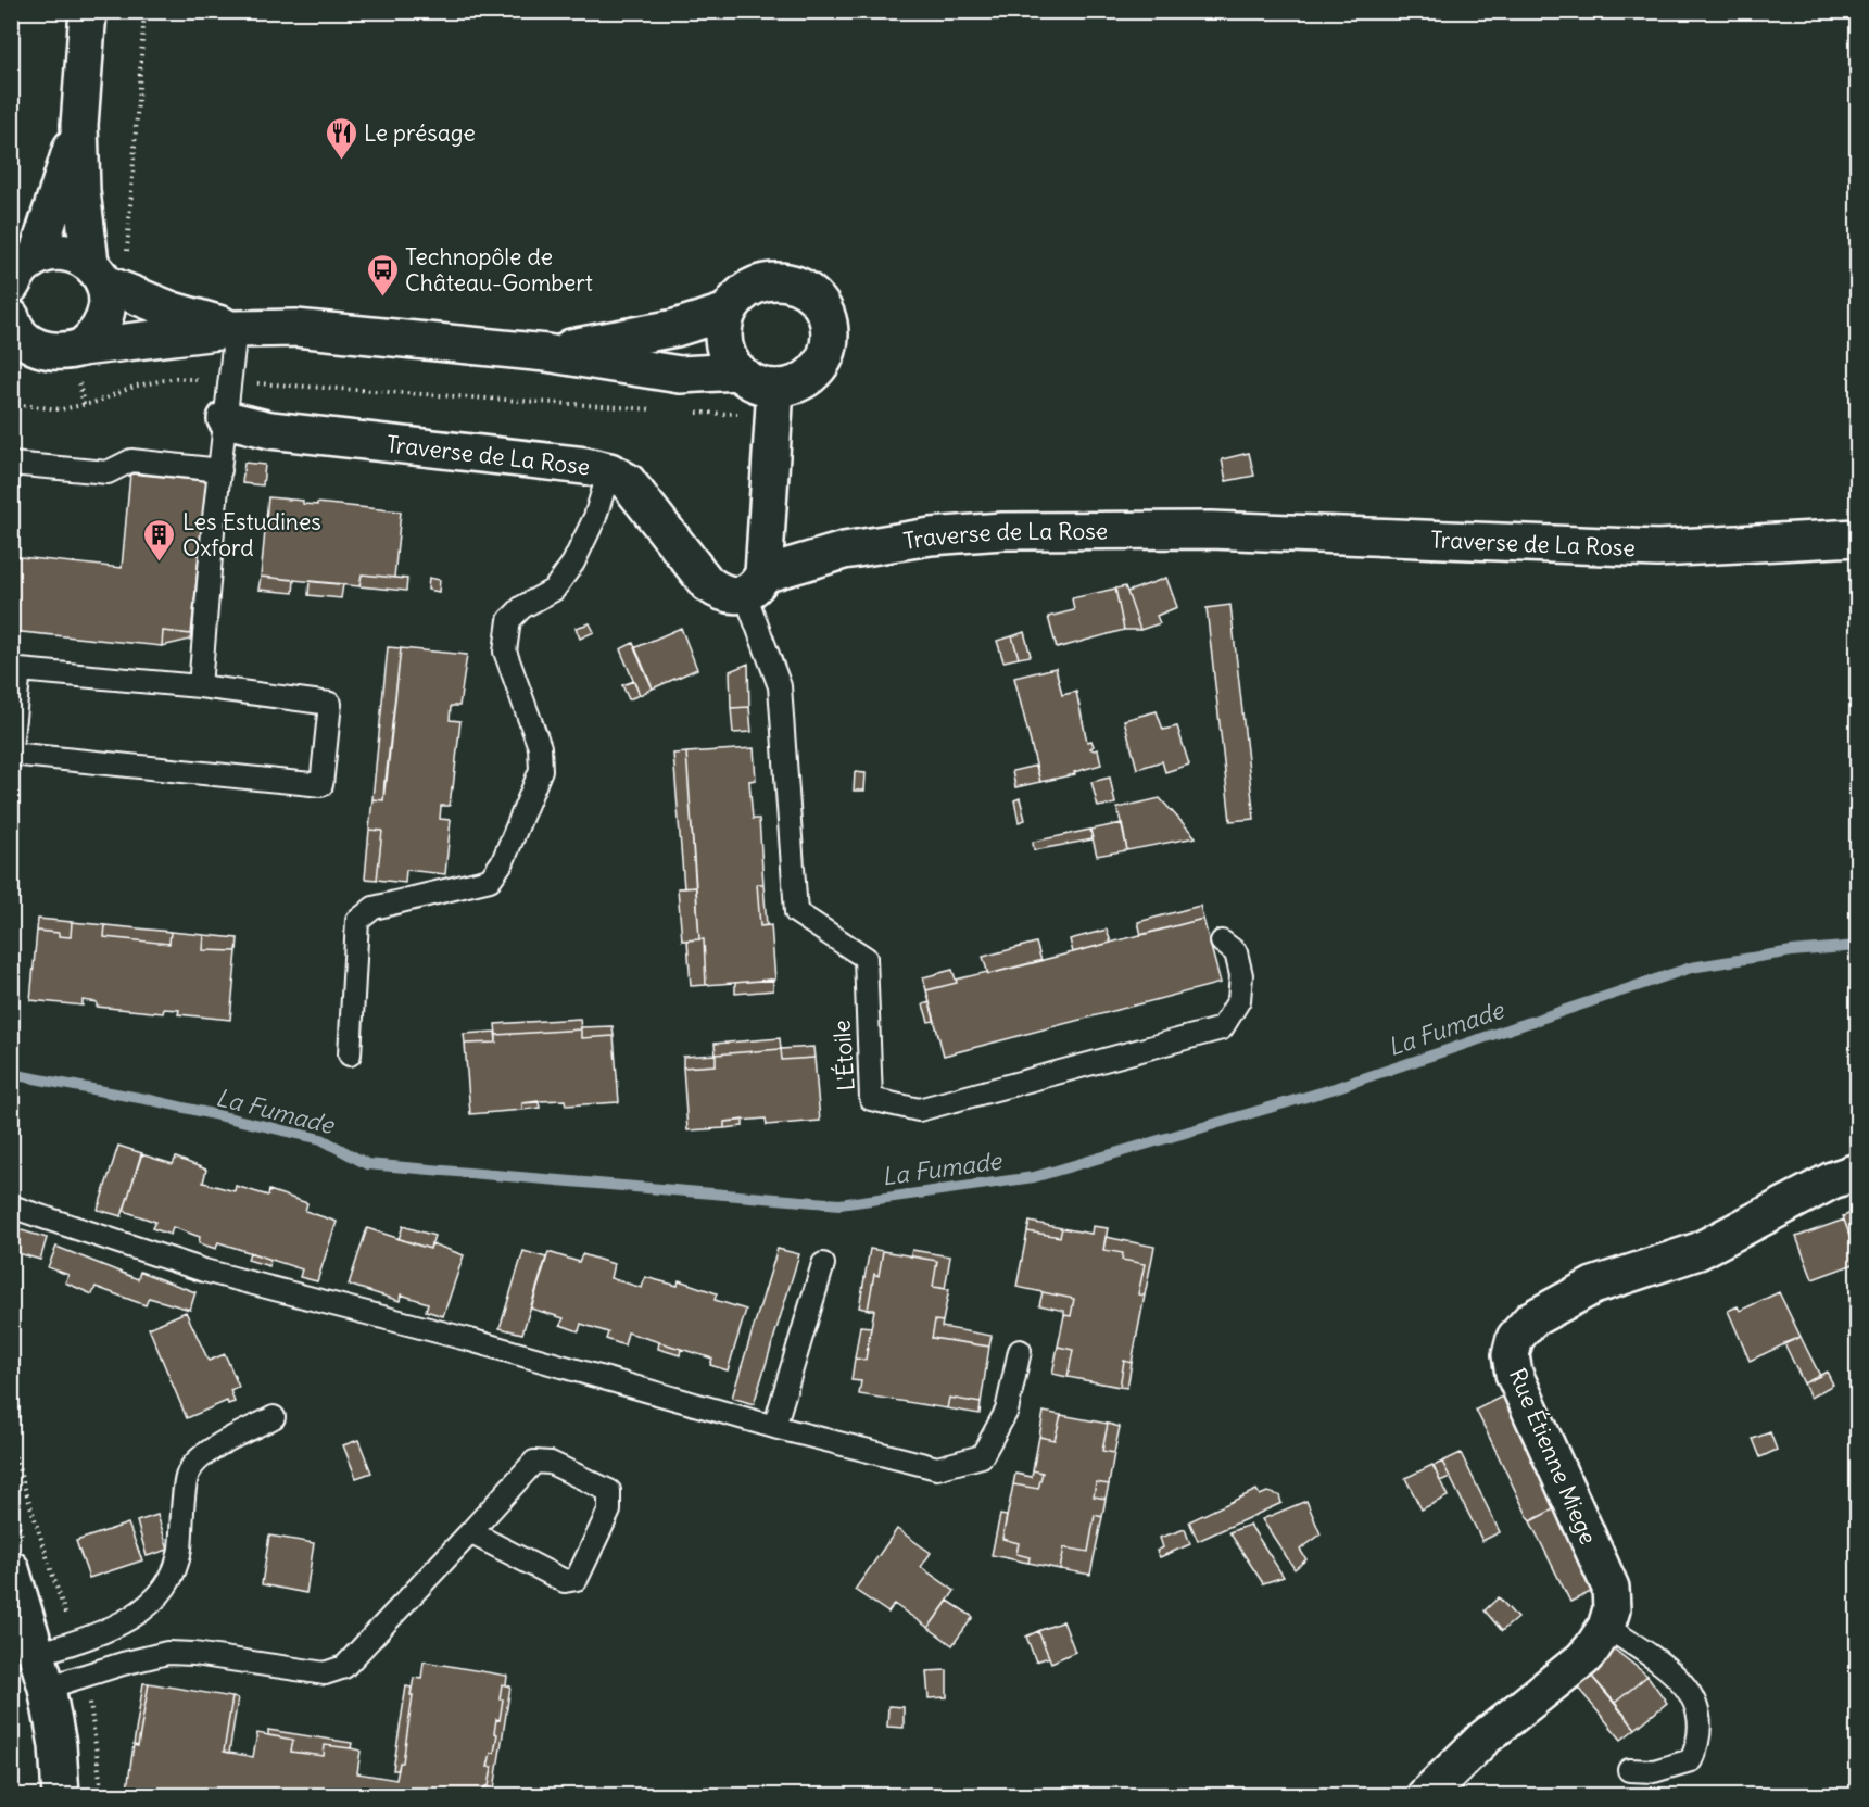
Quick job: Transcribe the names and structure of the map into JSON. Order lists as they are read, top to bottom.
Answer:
{
  "streets": {
    "street": ["Traverse de La Rose", "Rue Étienne Miege"],
    "lane": ["L'Étoile"]
  },
  "crossings": [
    ["Traverse de La Rose", "L'Étoile"]
  ],
  "water": ["La Fumade"],
  "places": {
    "restaurant": ["Le présage"],
    "bus stop": ["Technopôle de Château-Gombert"],
    "building": ["Les Estudines Oxford"]
  }
}
